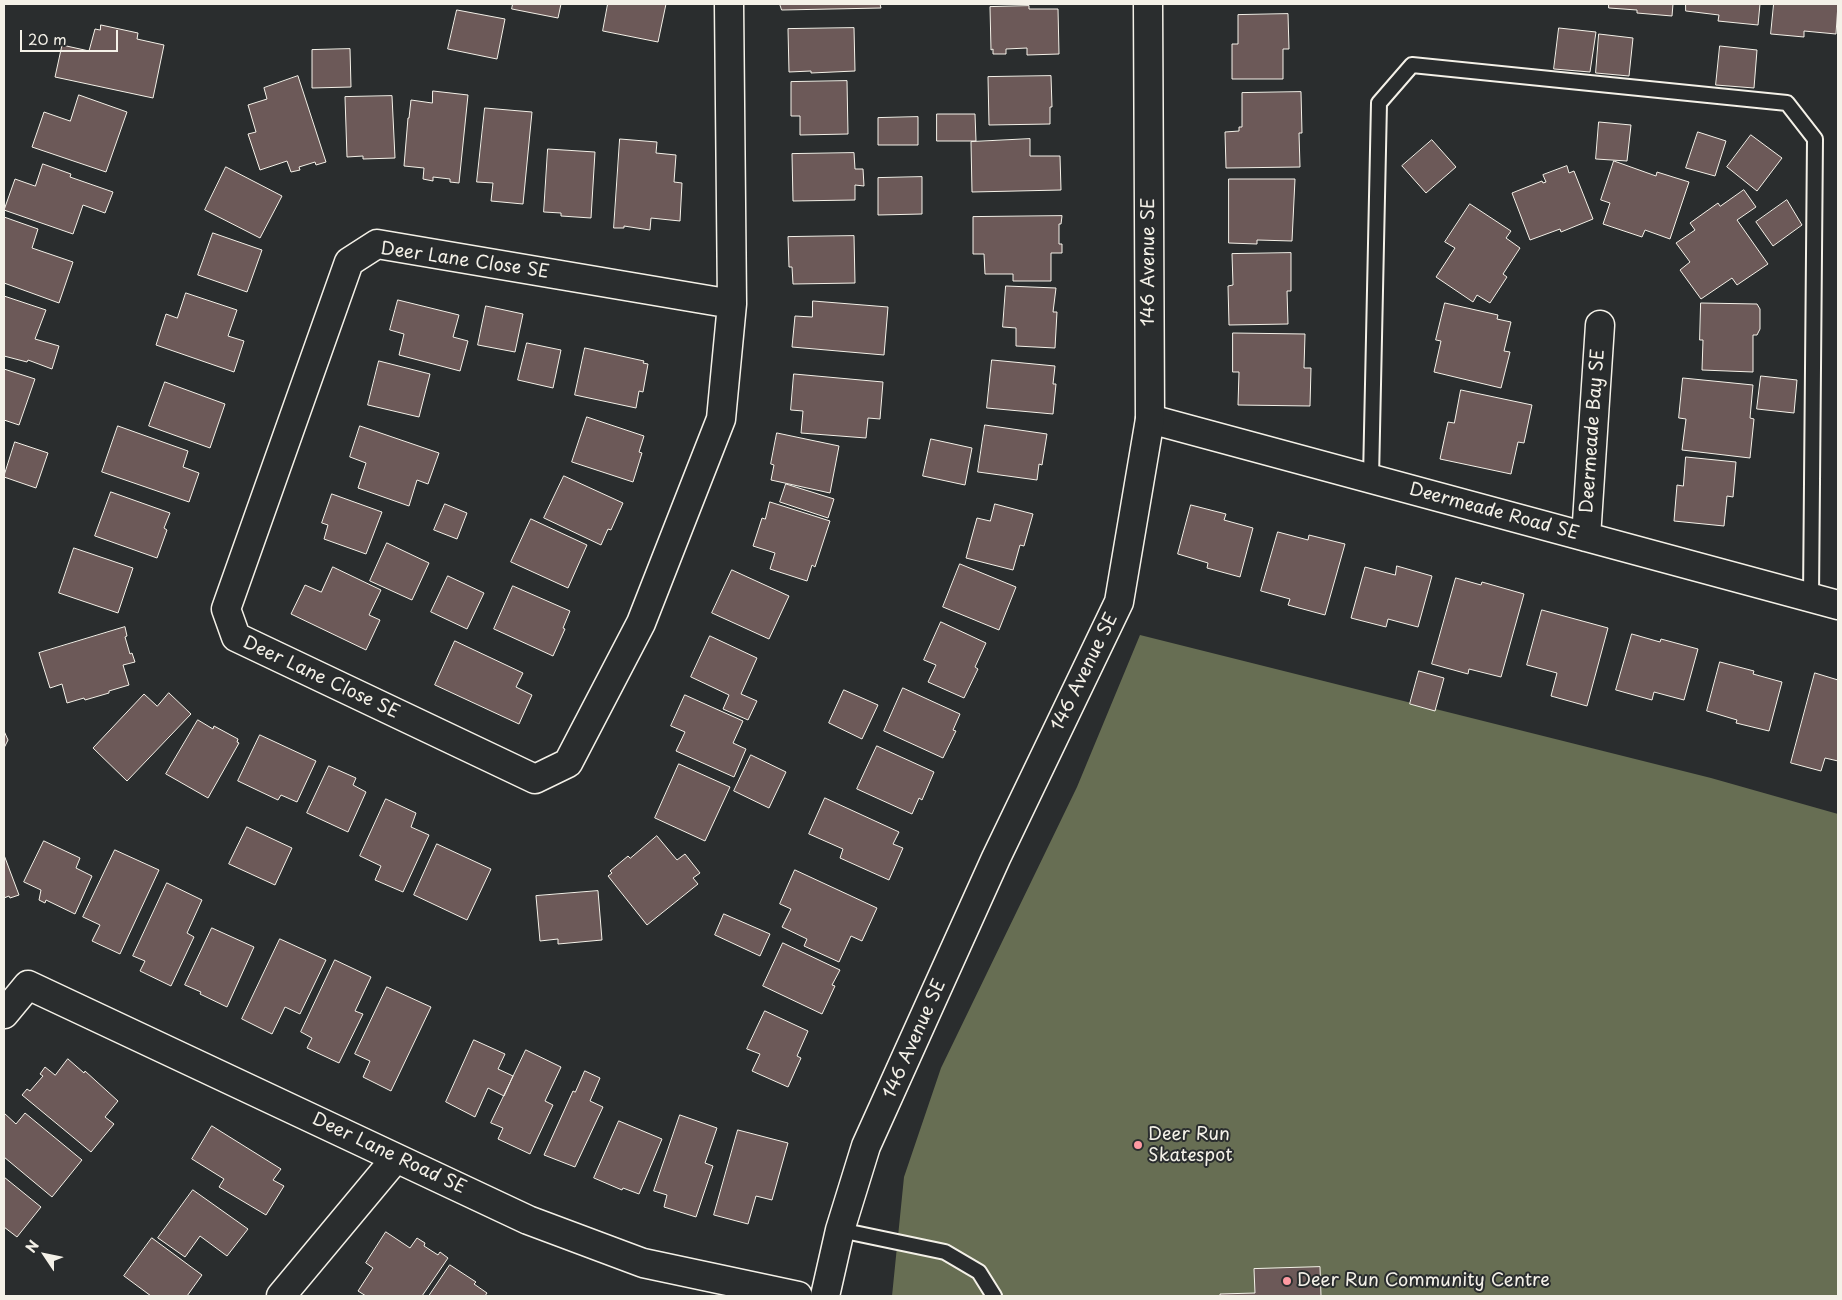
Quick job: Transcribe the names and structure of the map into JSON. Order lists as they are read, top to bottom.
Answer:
{
  "streets": {
    "street": [
      "Deer Lane Close SE",
      "146 Avenue SE",
      "Deermeade Bay SE",
      "Deermeade Road SE",
      "Deer Lane Road SE"
    ]
  },
  "crossings": [
    ["146 Avenue SE", "Deermeade Road SE"],
    ["Deermeade Bay SE", "Deermeade Road SE"]
  ],
  "places": ["Deer Run Skatespot", "Deer Run Community Centre"],
  "scale_bar": "20 m",
  "north": "top left"
}
